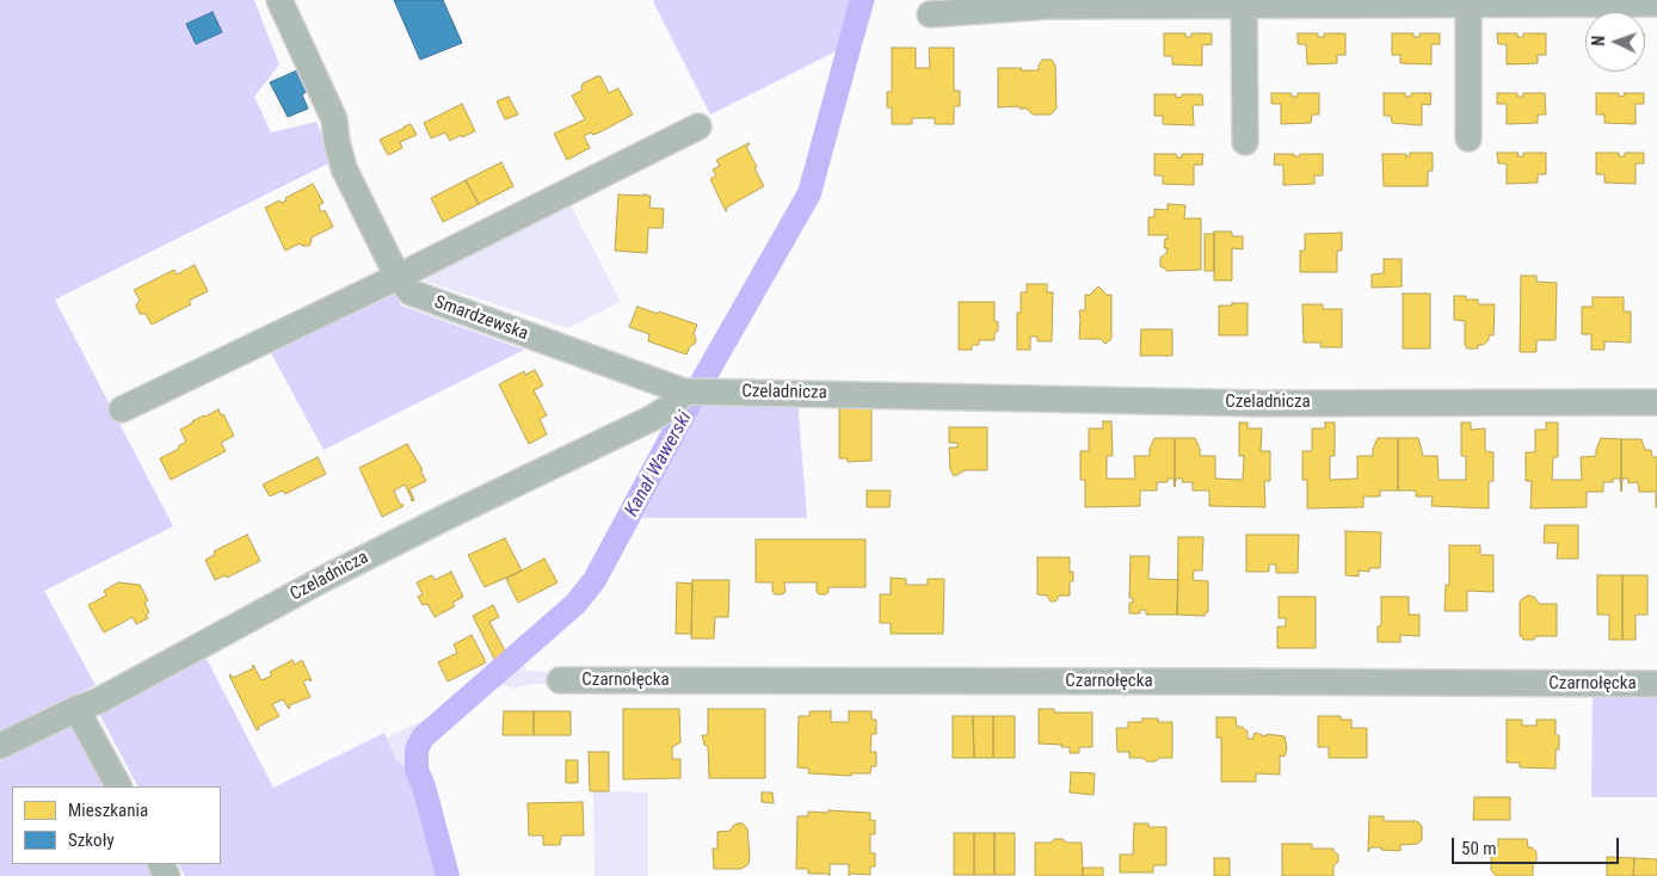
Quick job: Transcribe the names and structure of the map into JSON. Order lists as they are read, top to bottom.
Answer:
{
  "streets": {
    "street": ["Smardzewska", "Czeladnicza", "Czarnołęcka"]
  },
  "crossings": [
    ["Smardzewska", "Czeladnicza"]
  ],
  "water": ["Kanał Wawerski"],
  "legend": ["Mieszkania", "Szkoły"],
  "scale_bar": "50 m",
  "north": "left"
}
